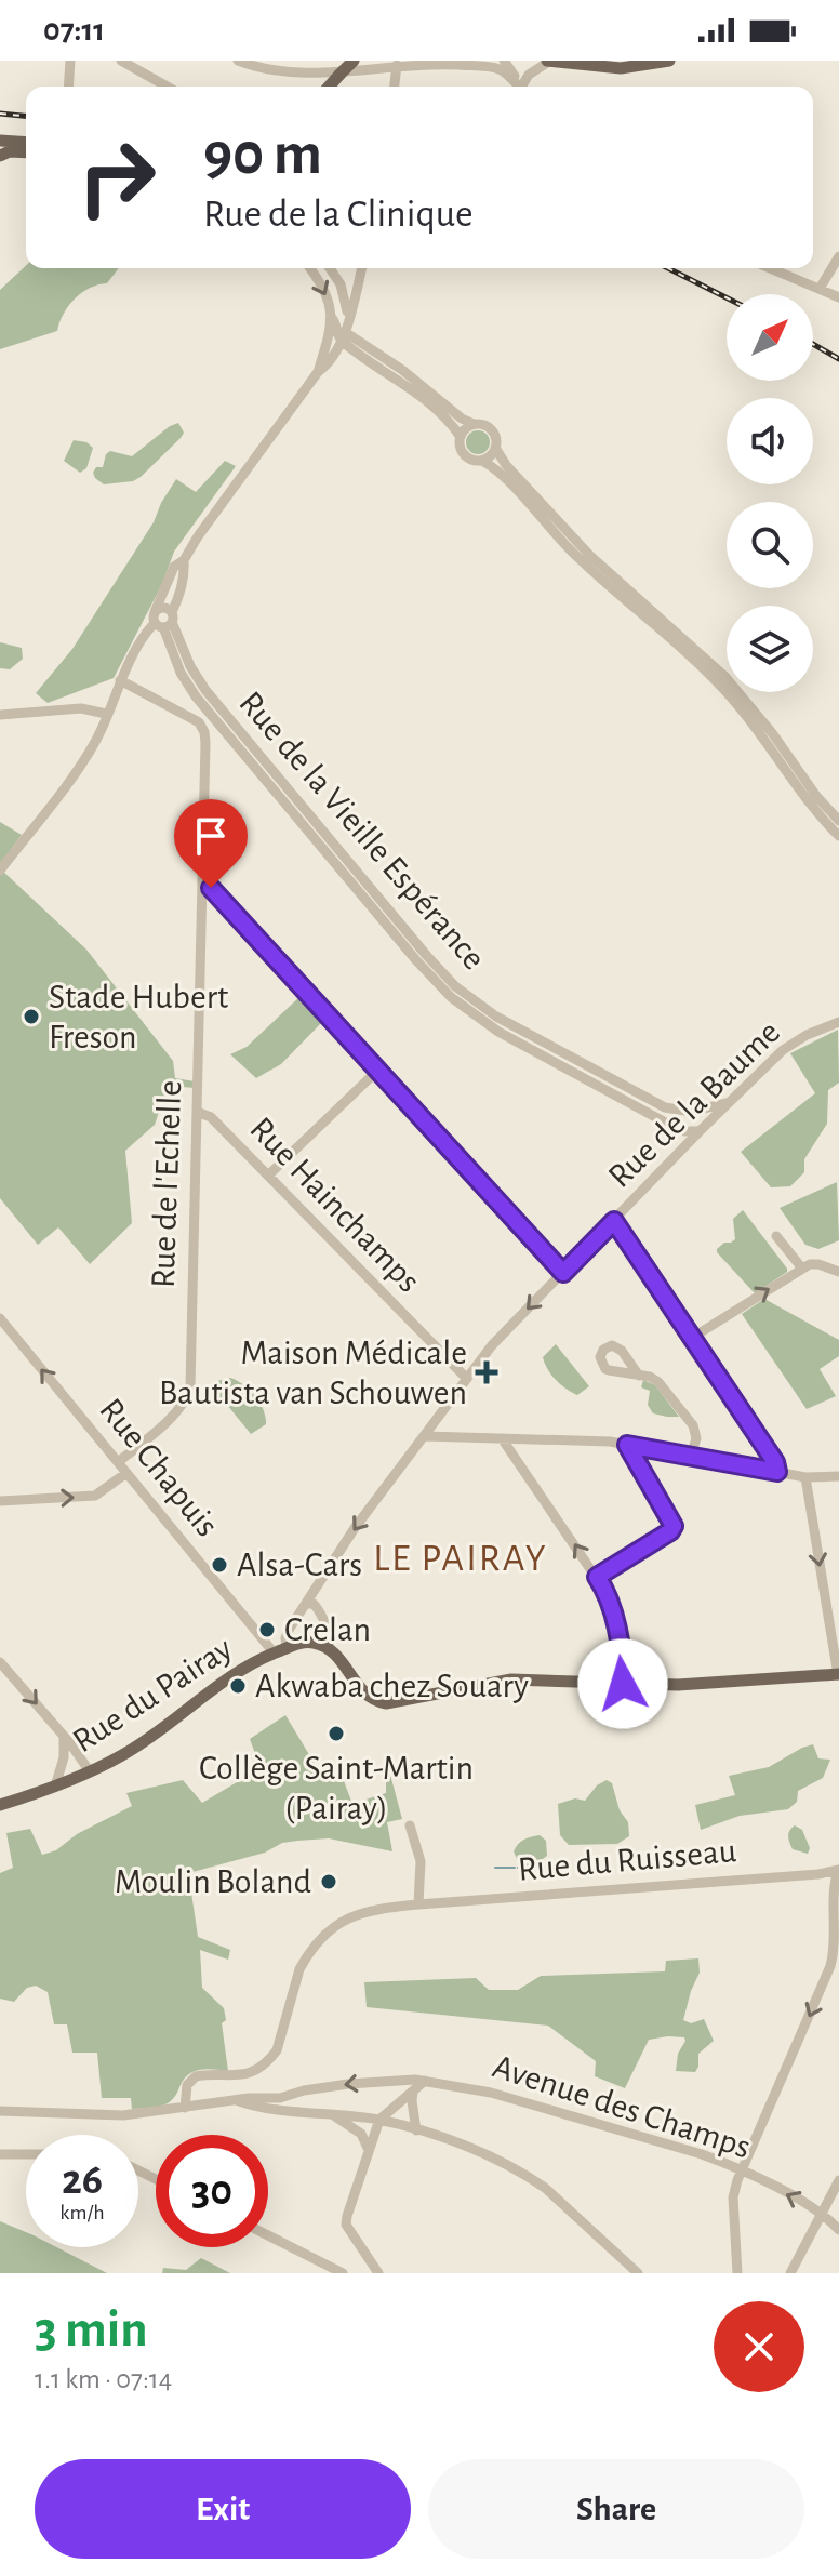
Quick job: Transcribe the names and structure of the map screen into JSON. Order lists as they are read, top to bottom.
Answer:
{
  "streets": {
    "main road": ["Rue du Pairay"],
    "street": [
      "Rue de la Vieille Espérance",
      "Rue de la Baume",
      "Rue de l'Echelle",
      "Rue Hainchamps",
      "Rue Chapuis",
      "Rue du Ruisseau",
      "Avenue des Champs"
    ]
  },
  "crossings": [
    ["Rue de la Vieille Espérance", "Rue de la Baume"],
    ["Rue de la Baume", "Rue Hainchamps"],
    ["Rue de la Baume", "Rue du Pairay"],
    ["Rue de l'Echelle", "Rue Hainchamps"],
    ["Rue de l'Echelle", "Rue Chapuis"],
    ["Rue Chapuis", "Rue du Pairay"],
    ["Rue du Ruisseau", "Avenue des Champs"]
  ],
  "one_way": ["Rue de la Baume", "Rue Chapuis"],
  "districts": ["LE PAIRAY"],
  "places": {
    "other": [
      "Stade Hubert Freson",
      "Alsa-Cars",
      "Crelan",
      "Akwaba chez Souary",
      "Collège Saint-Martin (Pairay)",
      "Moulin Boland"
    ],
    "health": ["Maison Médicale Bautista van Schouwen"]
  },
  "north": "top right",
  "page": {
    "status": "07:11",
    "turn": ["90 m", "Rue de la Clinique"],
    "speed": "26 km/h",
    "limit": "30",
    "heading": ["3 min", "1.1 km · 07:14"],
    "buttons": ["Exit", "Share"]
  }
}
